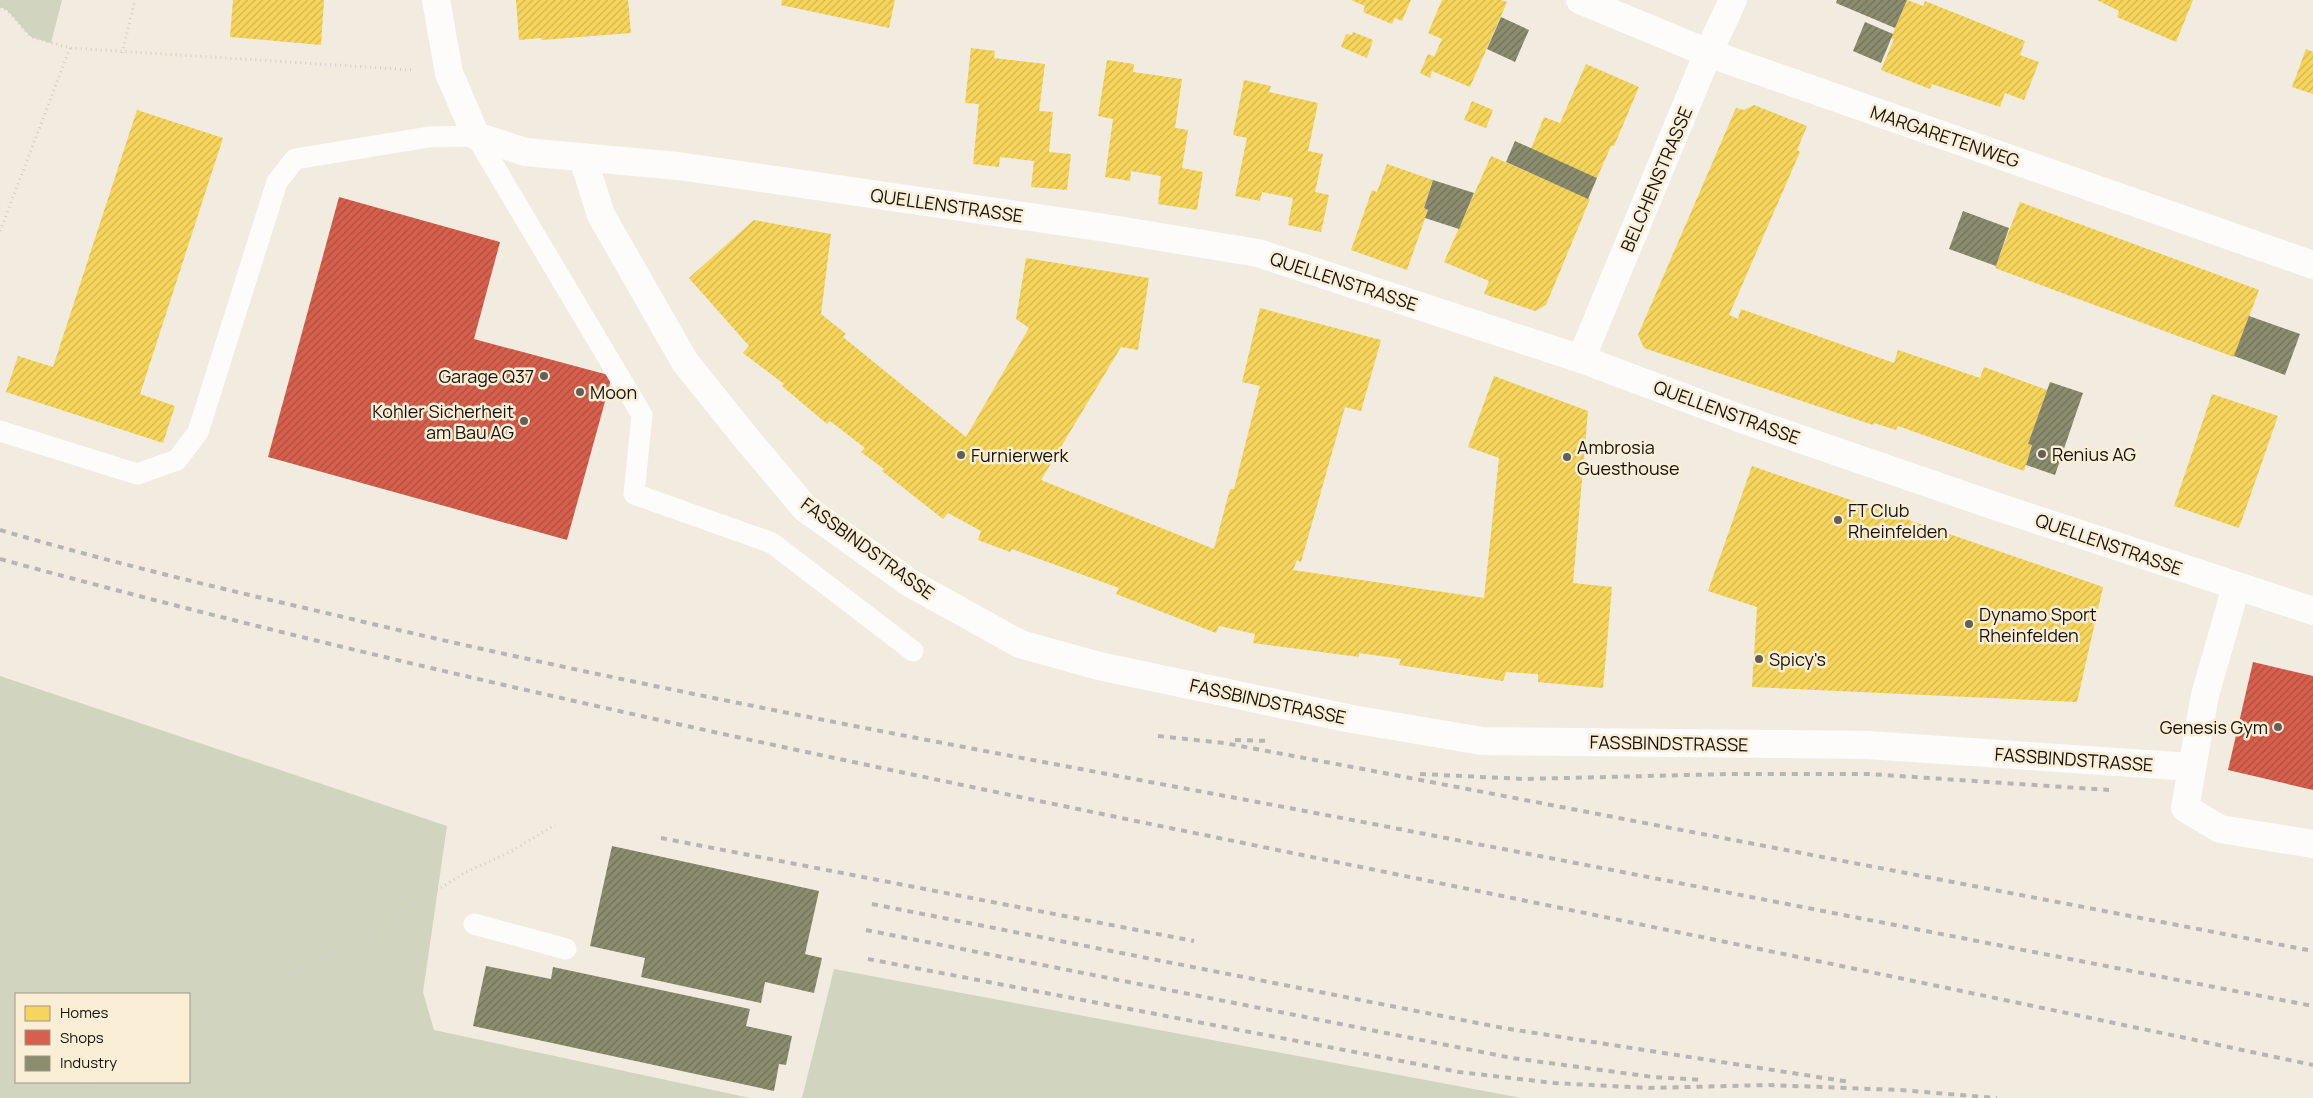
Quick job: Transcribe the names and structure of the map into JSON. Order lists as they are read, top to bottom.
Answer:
{
  "streets": {
    "street": [
      "MARGARETENWEG",
      "BELCHENSTRASSE",
      "QUELLENSTRASSE",
      "FASSBINDSTRASSE"
    ]
  },
  "crossings": [
    ["MARGARETENWEG", "BELCHENSTRASSE"],
    ["BELCHENSTRASSE", "QUELLENSTRASSE"],
    ["QUELLENSTRASSE", "FASSBINDSTRASSE"]
  ],
  "places": [
    "Garage Q37",
    "Moon",
    "Kohler Sicherheit am Bau AG",
    "Renius AG",
    "Furnierwerk",
    "Ambrosia Guesthouse",
    "FT Club Rheinfelden",
    "Dynamo Sport Rheinfelden",
    "Spicy's",
    "Genesis Gym"
  ],
  "legend": ["Homes", "Shops", "Industry"]
}
